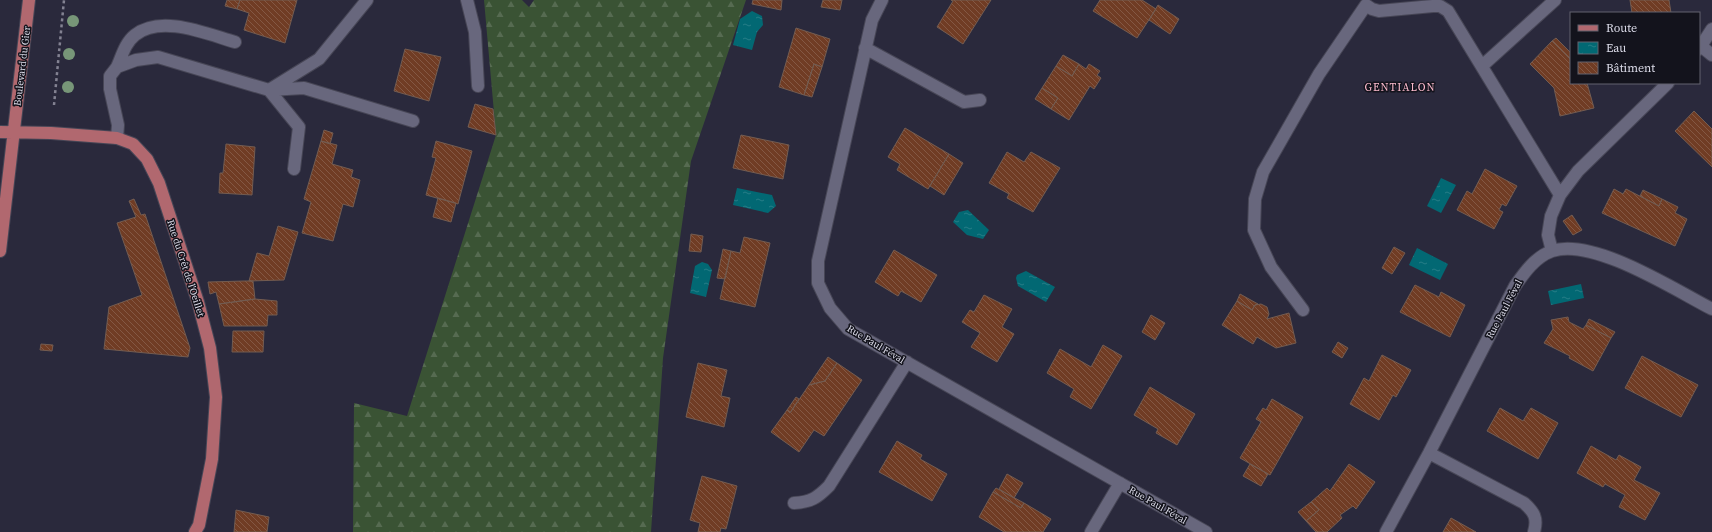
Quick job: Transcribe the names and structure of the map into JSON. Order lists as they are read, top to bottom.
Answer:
{
  "streets": {
    "main road": ["Boulevard du Gier", "Rue du Crêt de l'Oeillet"],
    "street": ["Rue Paul Féval"]
  },
  "crossings": [
    ["Boulevard du Gier", "Rue du Crêt de l'Oeillet"]
  ],
  "districts": ["GENTIALON"],
  "legend": ["Route", "Eau", "Bâtiment"]
}
